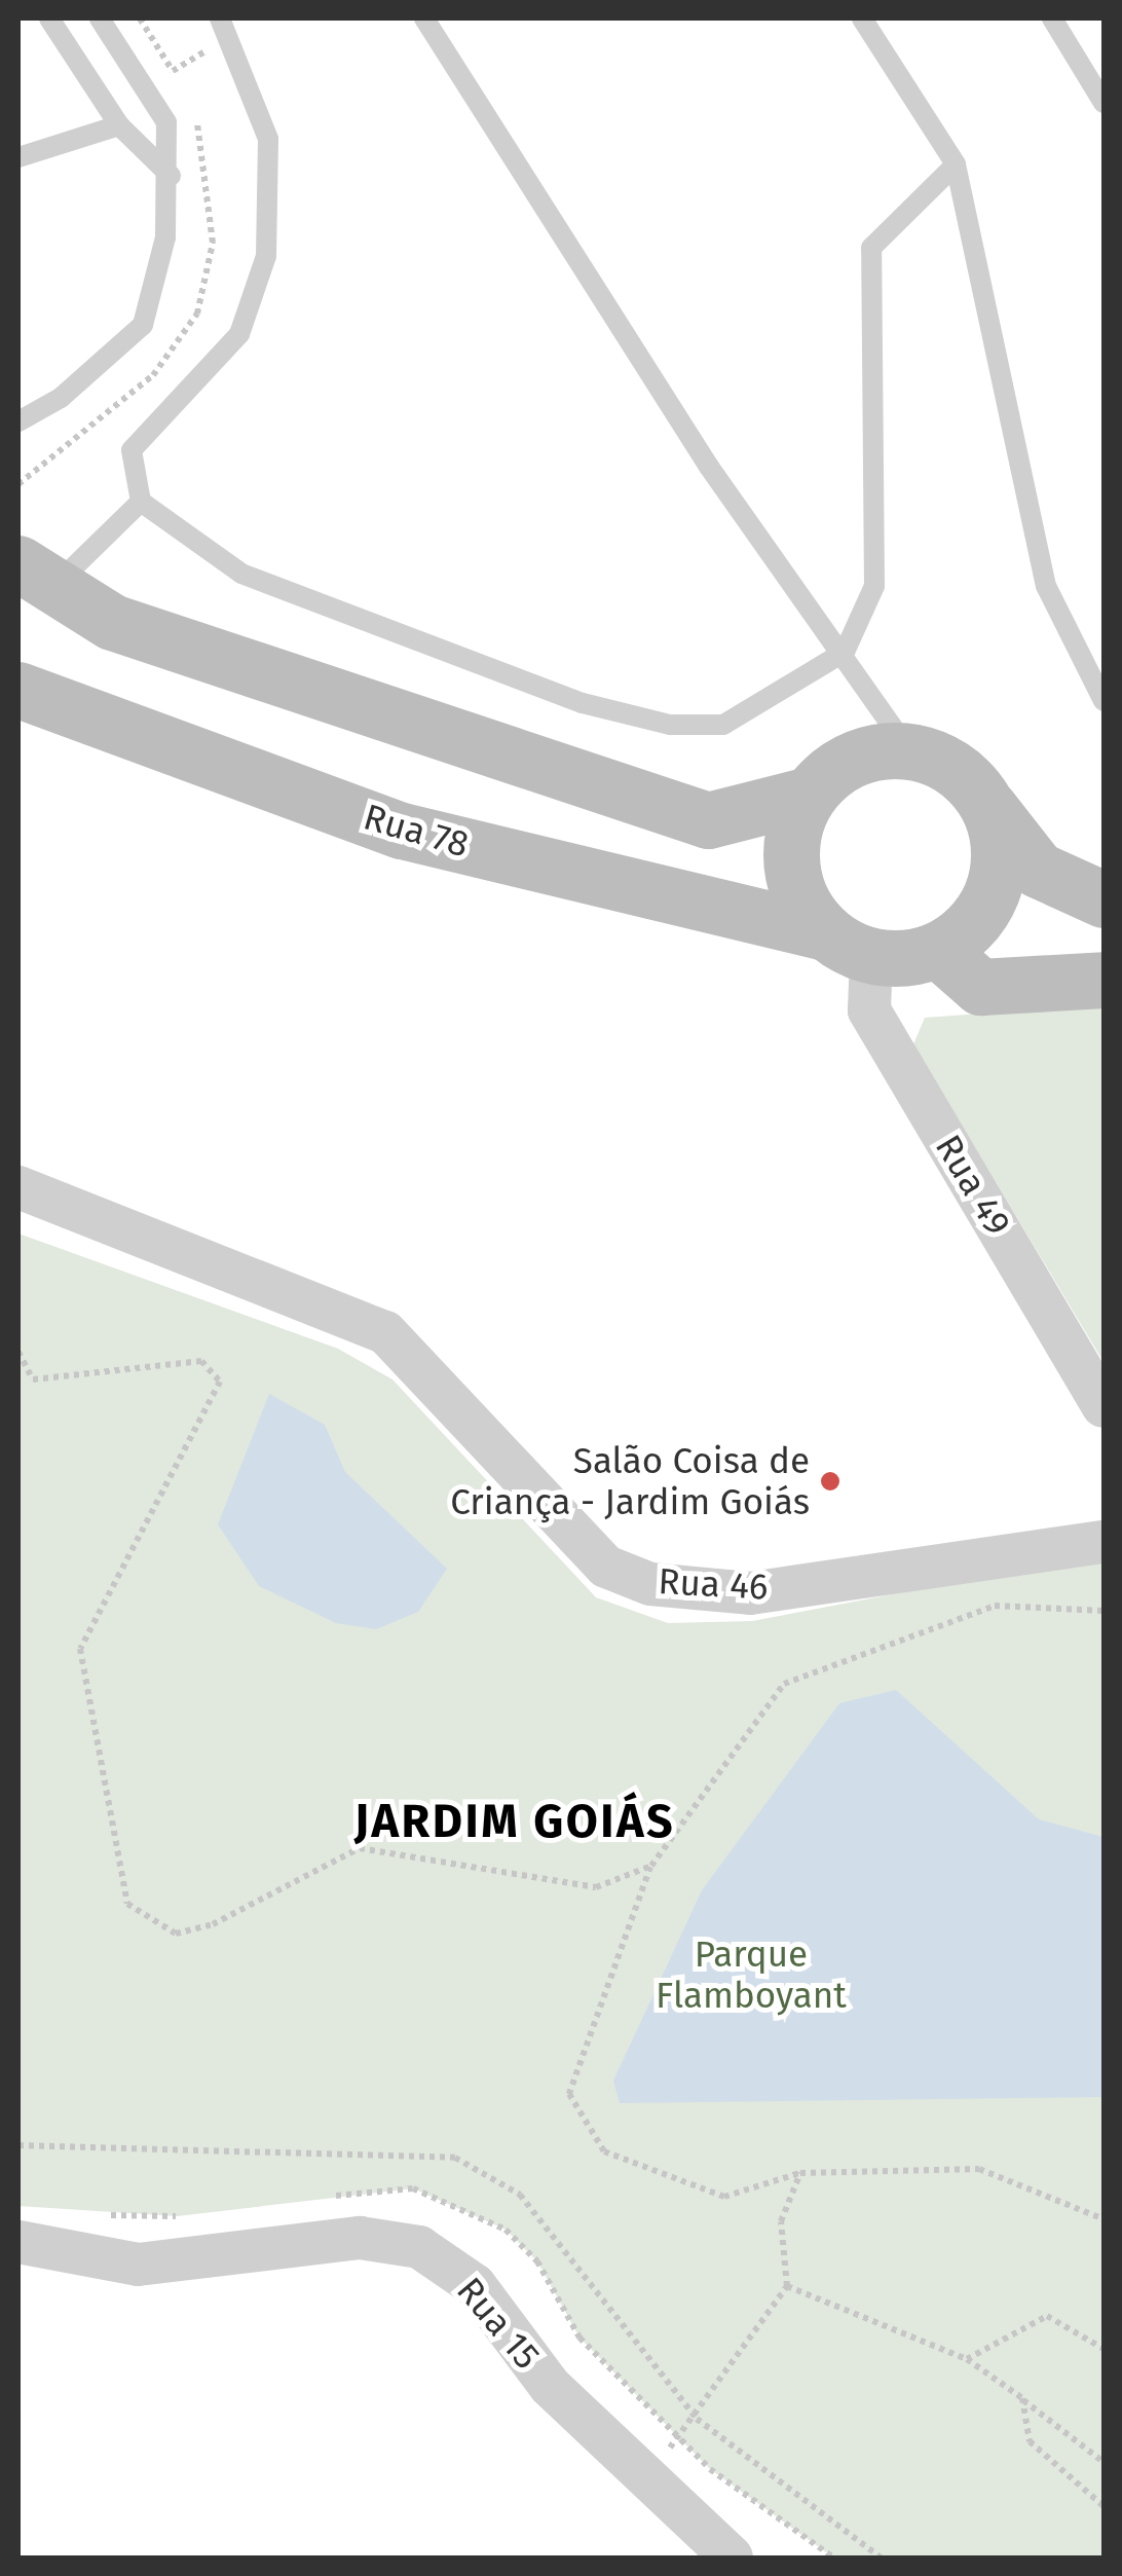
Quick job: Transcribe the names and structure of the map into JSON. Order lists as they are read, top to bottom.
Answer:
{
  "streets": {
    "main road": ["Rua 78"],
    "street": ["Rua 49", "Rua 46", "Rua 15"]
  },
  "crossings": [
    ["Rua 78", "Rua 49"]
  ],
  "districts": ["JARDIM GOIÁS"],
  "parks": ["Parque Flamboyant"],
  "places": ["Salão Coisa de Criança - Jardim Goiás"]
}
